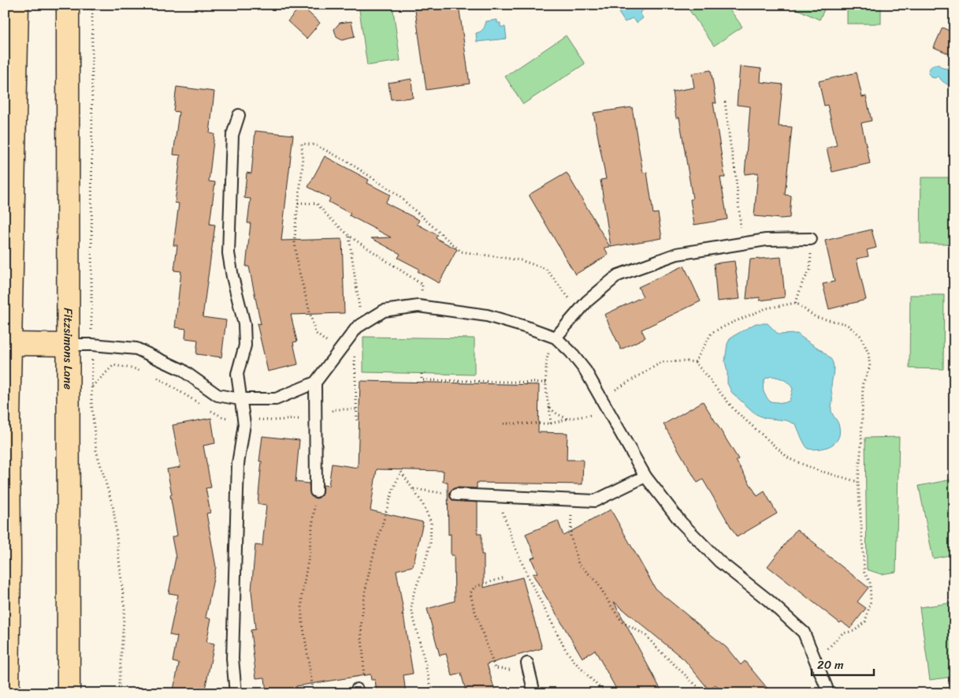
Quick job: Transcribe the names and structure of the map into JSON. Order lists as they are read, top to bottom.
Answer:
{
  "streets": {
    "main road": ["Fitzsimons Lane"]
  },
  "scale_bar": "20 m"
}
